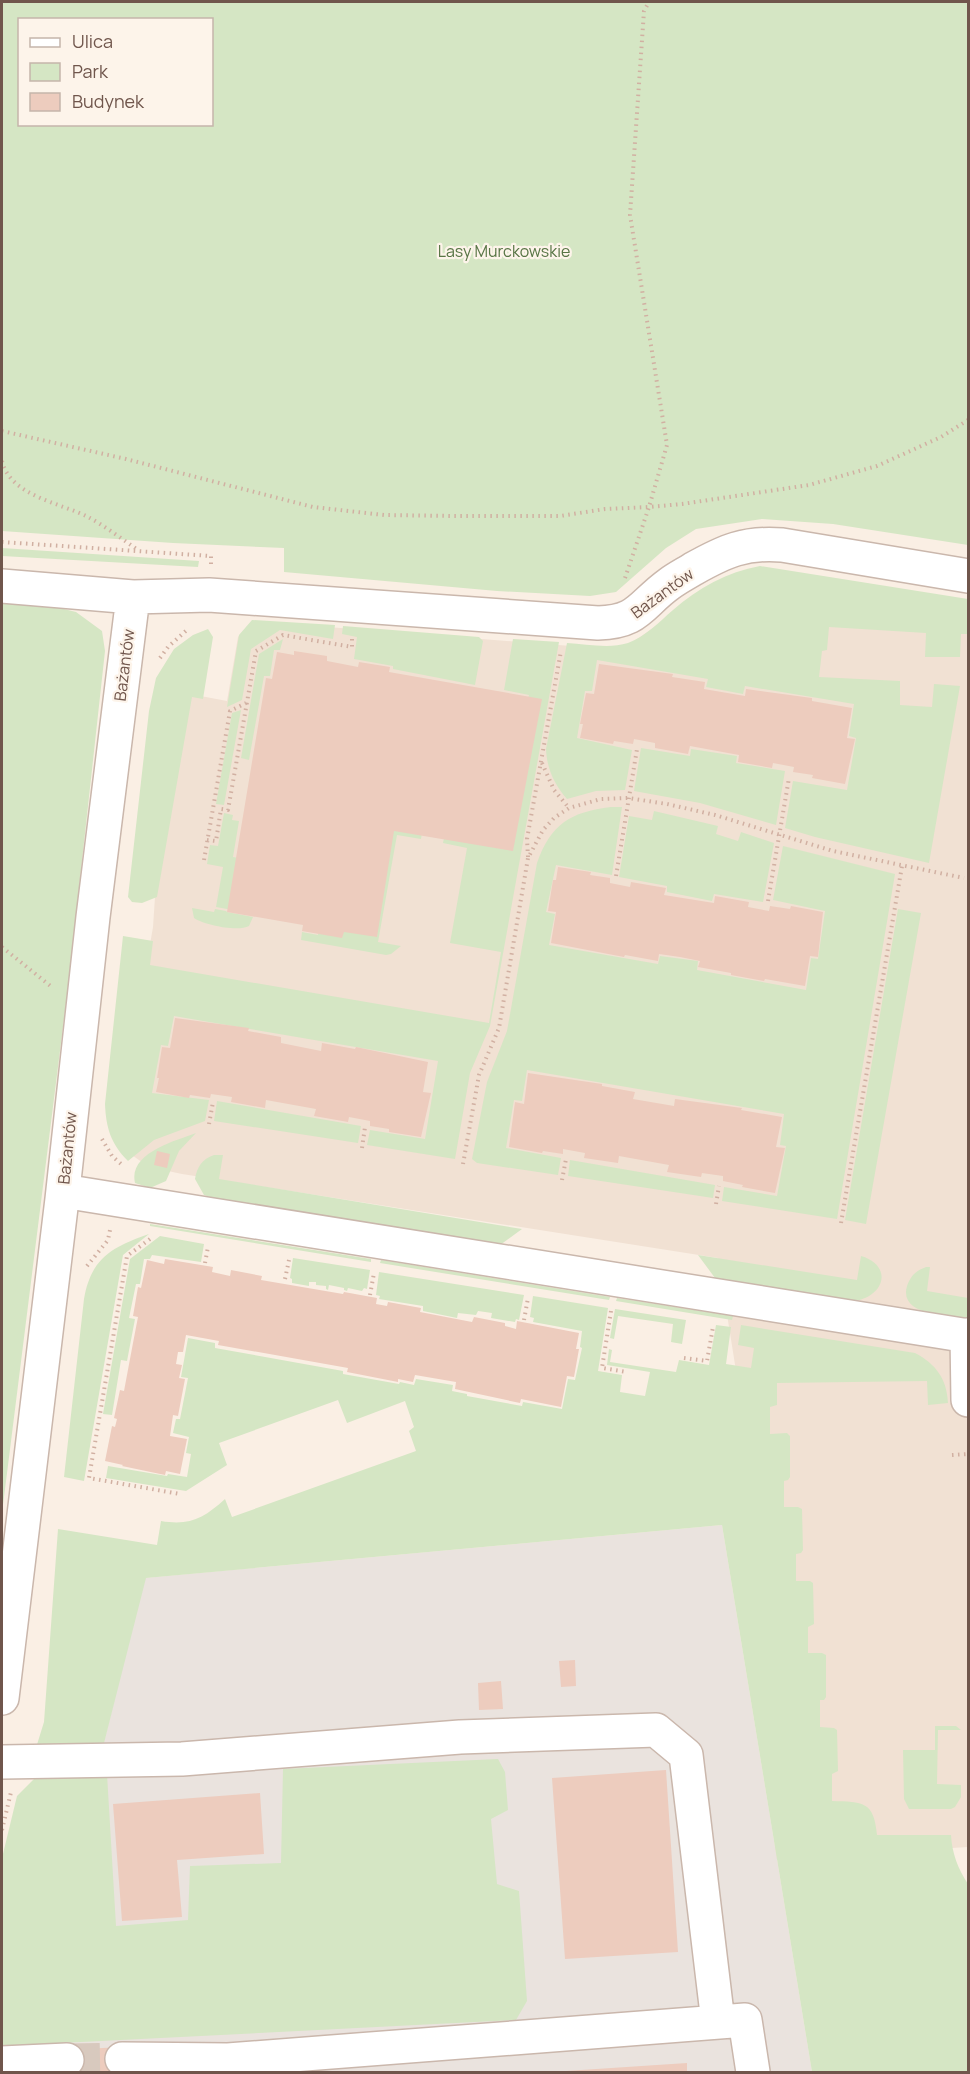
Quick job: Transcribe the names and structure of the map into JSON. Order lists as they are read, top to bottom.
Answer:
{
  "streets": {
    "street": ["Bażantów"]
  },
  "parks": ["Lasy Murckowskie"],
  "legend": ["Ulica", "Park", "Budynek"]
}
